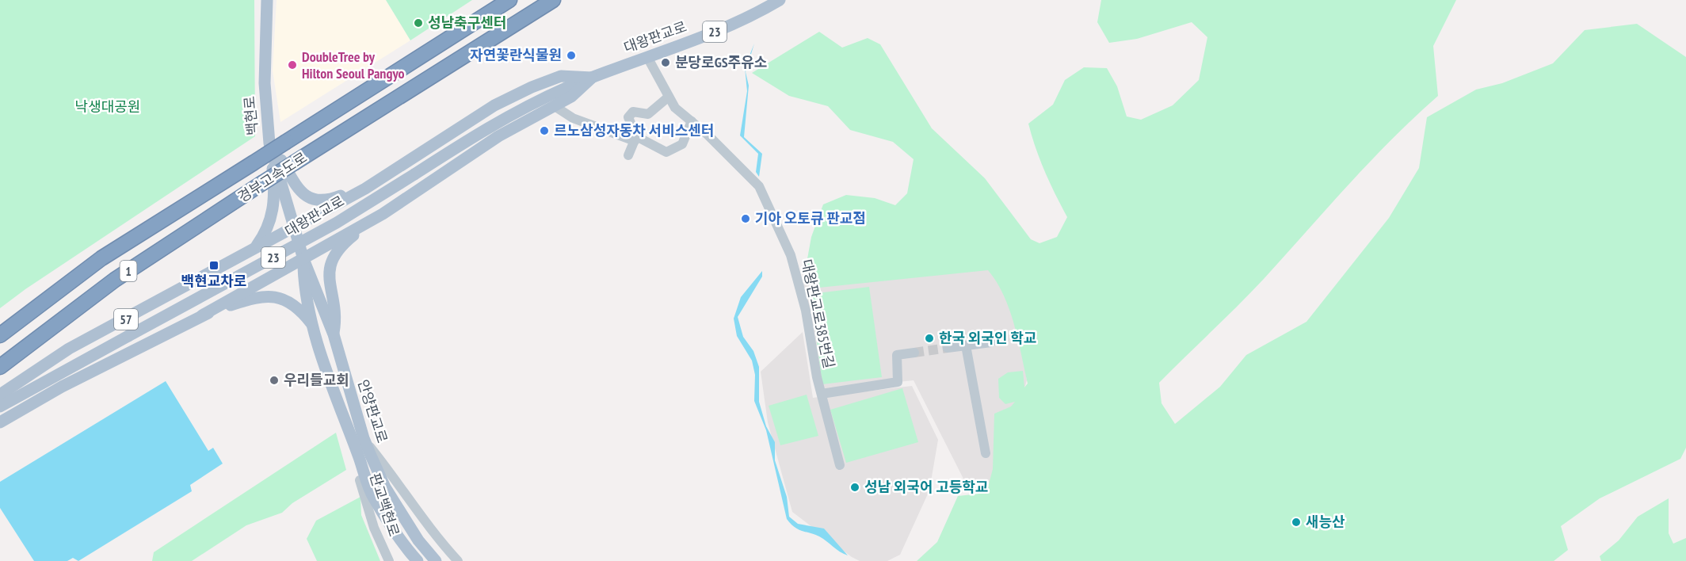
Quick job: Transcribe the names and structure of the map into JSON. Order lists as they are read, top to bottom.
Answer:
{
  "streets": {
    "highway": ["경부고속도로", "1"],
    "main road": [
      "23",
      "대왕판교로",
      "백현로",
      "57",
      "안양판교로"
    ],
    "street": ["대왕판교로385번길", "판교백현로"]
  },
  "crossings": [
    ["대왕판교로", "백현로"],
    ["대왕판교로", "대왕판교로385번길"],
    ["대왕판교로", "57"],
    ["대왕판교로", "안양판교로"],
    ["백현로", "안양판교로"],
    ["57", "안양판교로"],
    ["안양판교로", "판교백현로"]
  ],
  "parks": ["낙생대공원"],
  "places": {
    "other": [
      "성남축구센터",
      "자연꽃란식물원",
      "분당로GS주유소",
      "DoubleTree by Hilton Seoul Pangyo",
      "르노삼성자동차 서비스센터",
      "기아 오토큐 판교점",
      "한국 외국인 학교",
      "우리들교회",
      "성남 외국어 고등학교",
      "새능산"
    ],
    "transit": ["백현교차로"]
  }
}
